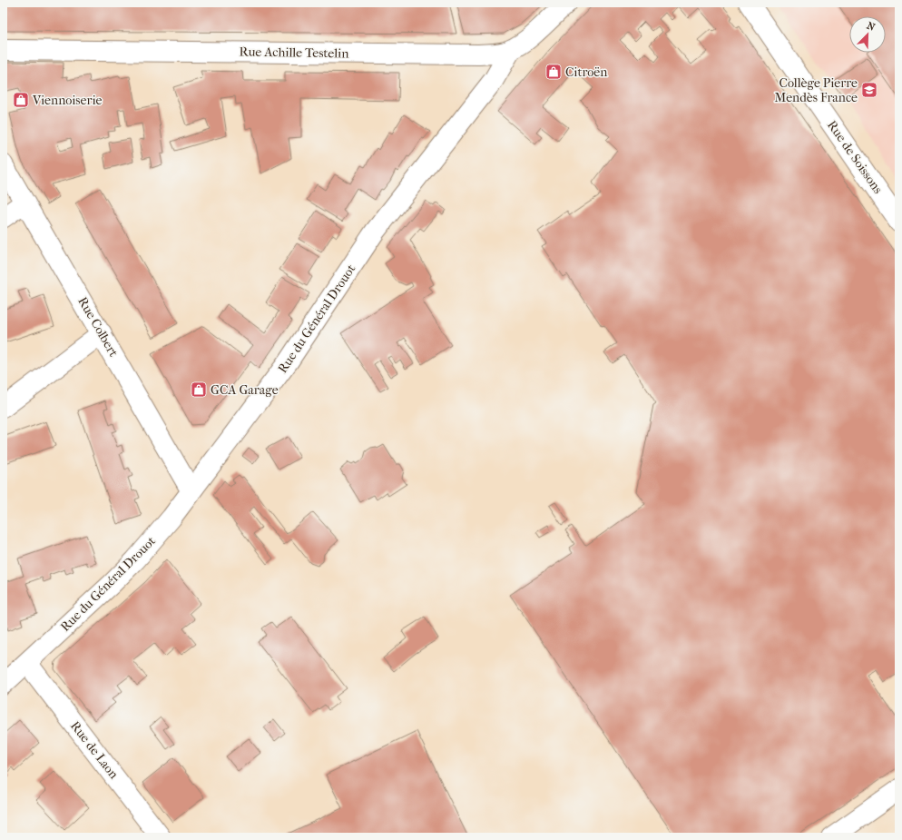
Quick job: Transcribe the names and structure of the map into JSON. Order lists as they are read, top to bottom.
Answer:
{
  "streets": {
    "street": [
      "Rue Achille Testelin",
      "Rue de Soissons",
      "Rue du Général Drouot",
      "Rue Colbert",
      "Rue de Laon"
    ]
  },
  "crossings": [
    ["Rue Achille Testelin", "Rue du Général Drouot"],
    ["Rue du Général Drouot", "Rue Colbert"],
    ["Rue du Général Drouot", "Rue de Laon"]
  ],
  "places": {
    "shop": ["Citroën", "Viennoiserie", "GCA Garage"],
    "school or university": ["Collège Pierre Mendès France"]
  },
  "north": "top right"
}
